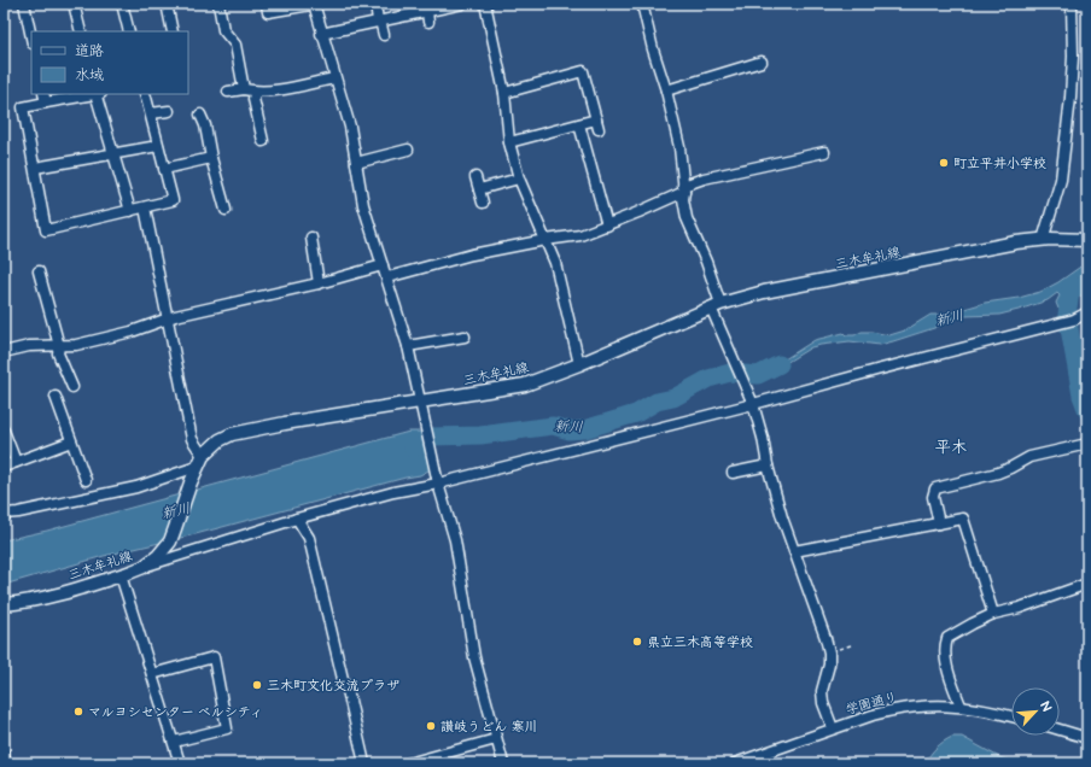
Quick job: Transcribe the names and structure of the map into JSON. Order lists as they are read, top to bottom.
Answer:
{
  "streets": {
    "main road": ["三木牟礼線"],
    "street": ["学園通り"]
  },
  "districts": ["平木"],
  "water": ["新川"],
  "places": [
    "町立平井小学校",
    "県立三木高等学校",
    "三木町文化交流プラザ",
    "マルヨシセンター ベルシティ",
    "讃岐うどん 寒川"
  ],
  "legend": ["道路", "水域"],
  "north": "top right"
}
